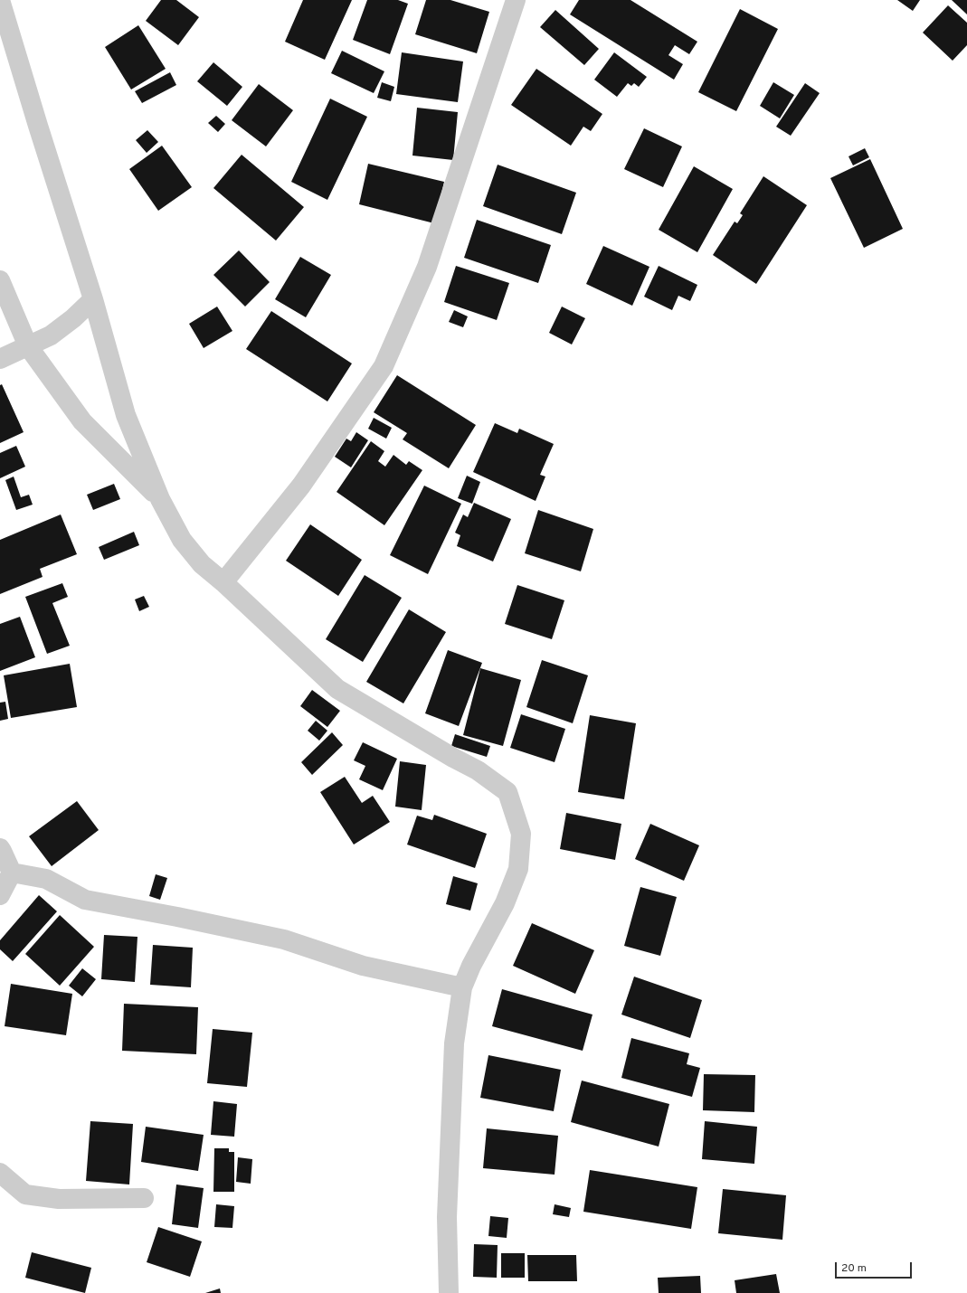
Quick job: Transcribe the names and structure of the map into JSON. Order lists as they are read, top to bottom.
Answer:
{
  "scale_bar": "20 m"
}
